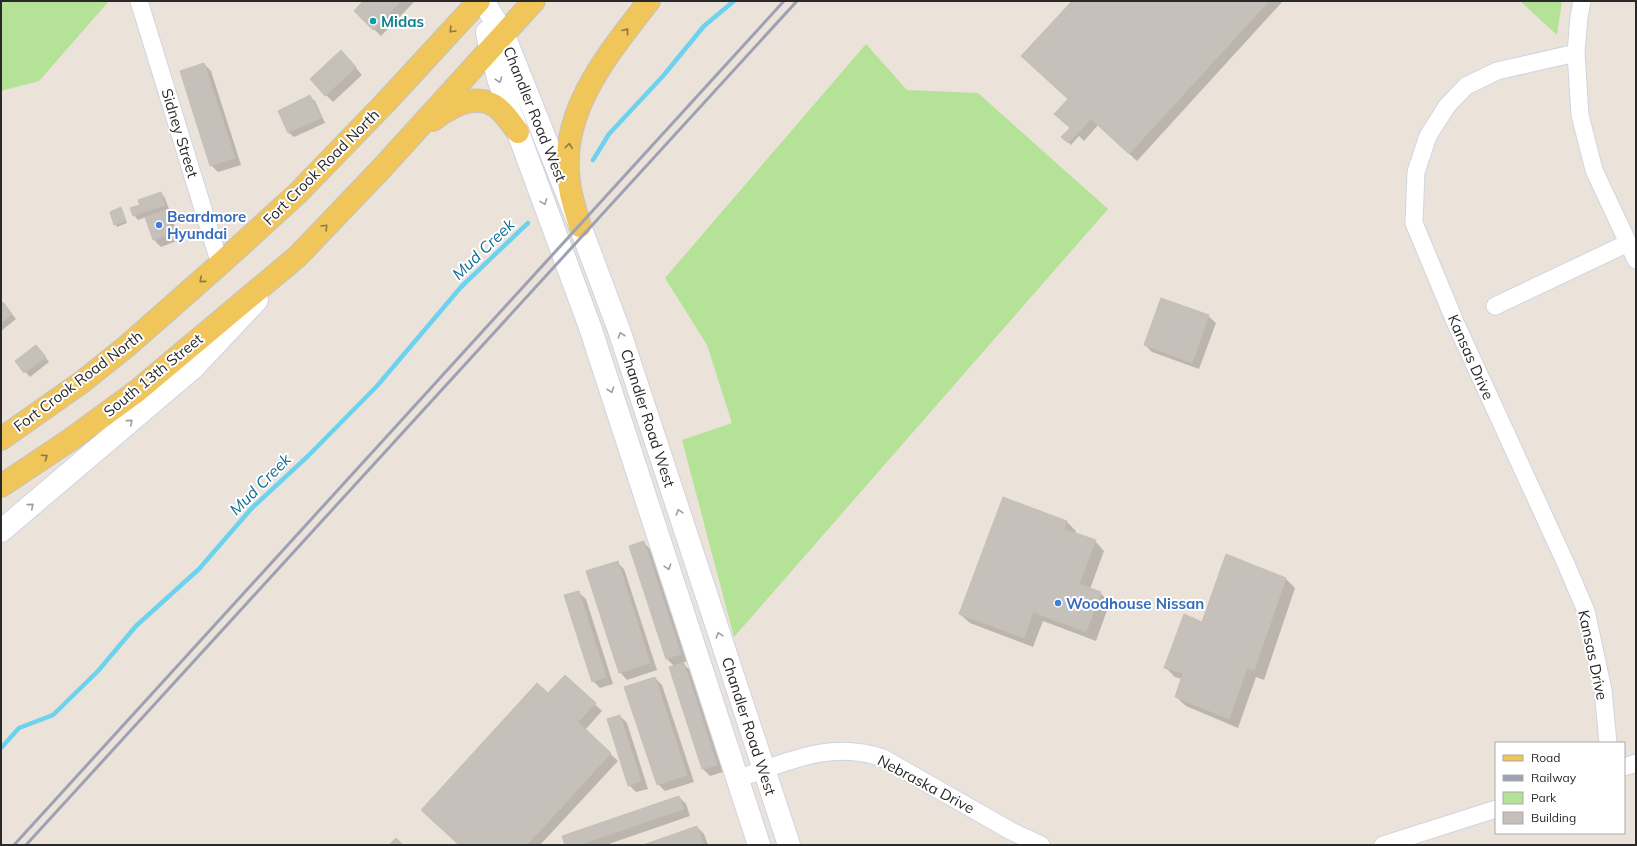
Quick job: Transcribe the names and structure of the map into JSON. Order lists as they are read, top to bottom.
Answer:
{
  "streets": {
    "main road": ["Chandler Road West", "Fort Crook Road North", "South 13th Street"],
    "street": ["Sidney Street", "Kansas Drive", "Nebraska Drive"]
  },
  "crossings": [
    ["Chandler Road West", "Fort Crook Road North"],
    ["Chandler Road West", "Nebraska Drive"],
    ["Sidney Street", "Fort Crook Road North"]
  ],
  "water": ["Mud Creek"],
  "places": ["Midas", "Beardmore Hyundai", "Woodhouse Nissan"],
  "legend": [
    "Road",
    "Railway",
    "Park",
    "Building"
  ]
}
